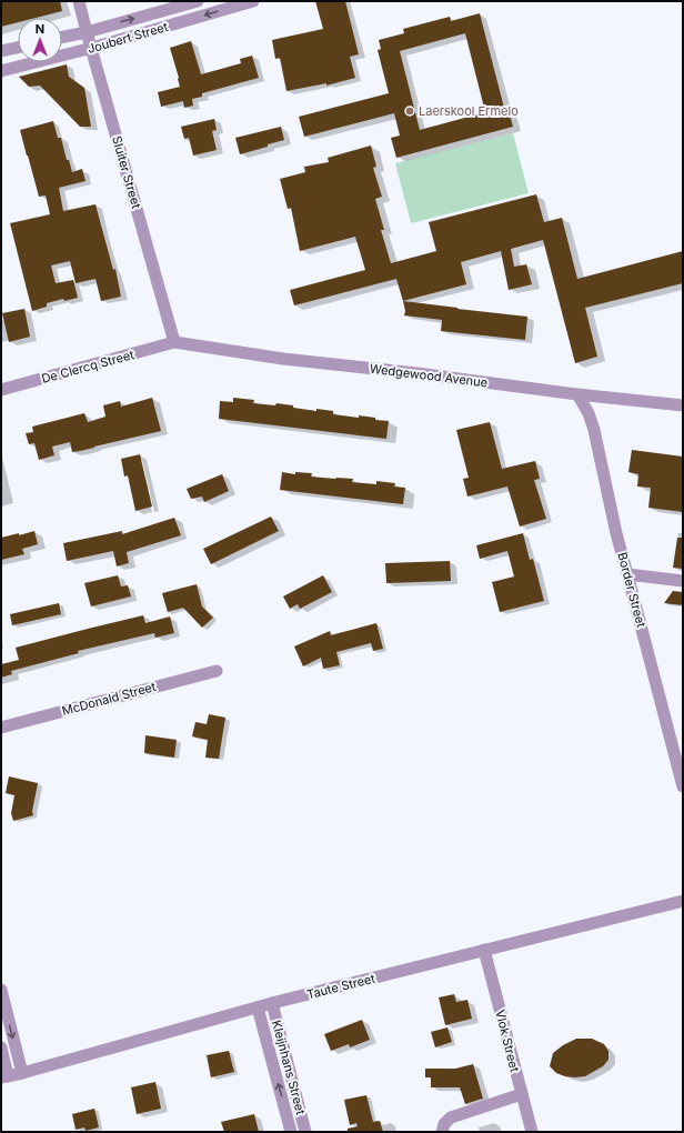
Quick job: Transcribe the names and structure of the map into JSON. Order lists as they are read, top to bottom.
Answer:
{
  "streets": {
    "street": [
      "Joubert Street",
      "Sluiter Street",
      "De Clercq Street",
      "Wedgewood Avenue",
      "Border Street",
      "McDonald Street",
      "Taute Street",
      "Vlok Street",
      "Kleijnhans Street"
    ]
  },
  "crossings": [
    ["Joubert Street", "Sluiter Street"],
    ["Sluiter Street", "De Clercq Street"],
    ["Sluiter Street", "Wedgewood Avenue"],
    ["De Clercq Street", "Wedgewood Avenue"],
    ["Wedgewood Avenue", "Border Street"],
    ["Taute Street", "Vlok Street"],
    ["Taute Street", "Kleijnhans Street"]
  ],
  "places": ["Laerskool Ermelo"],
  "north": "top"
}
